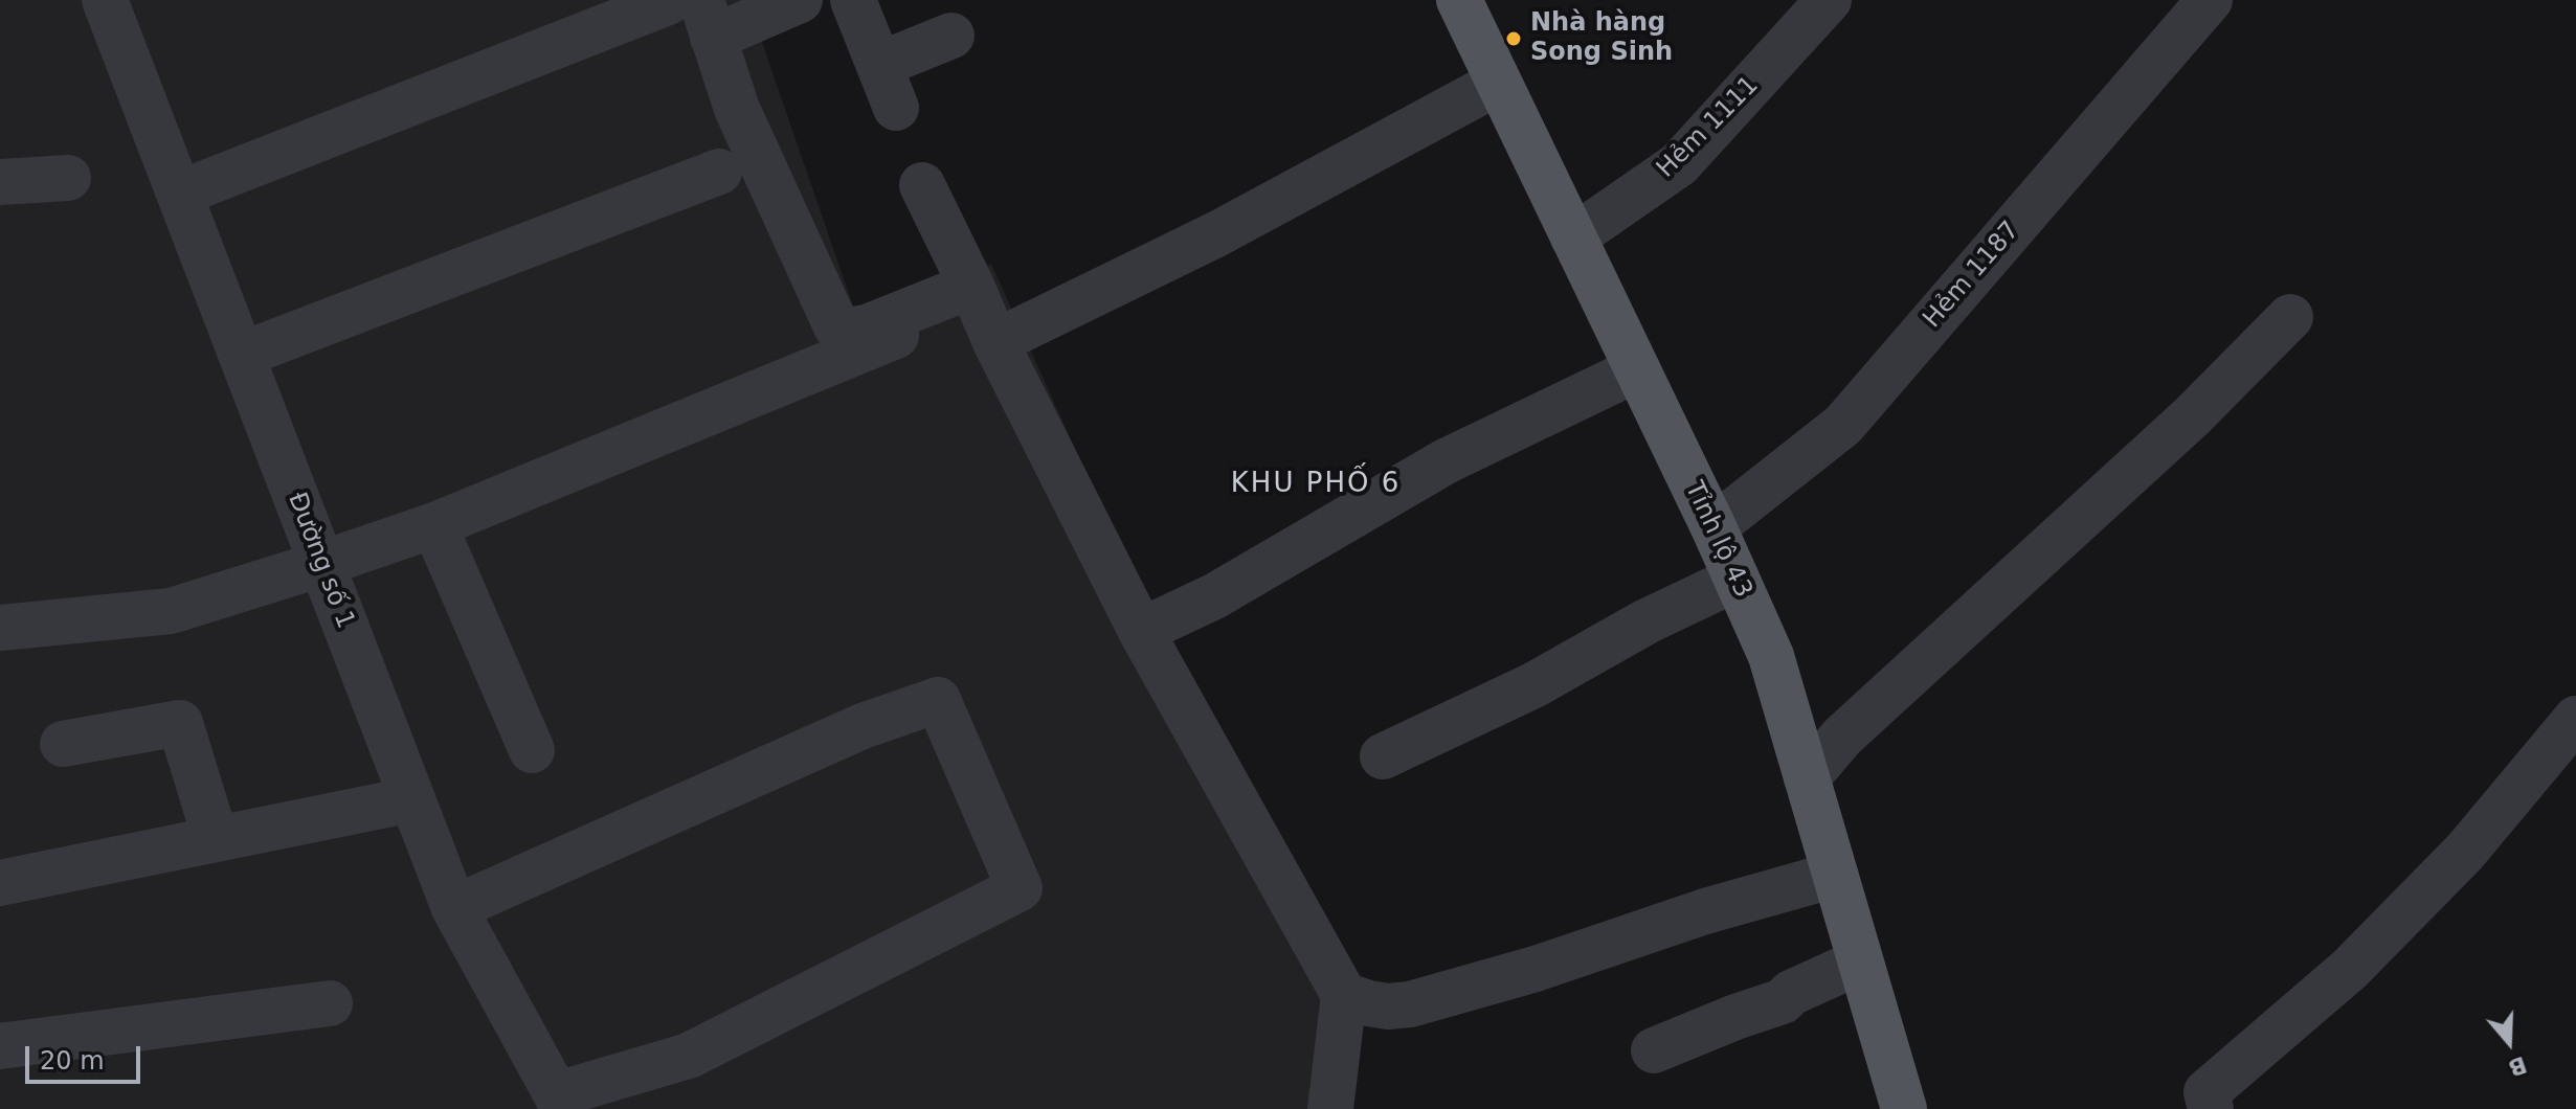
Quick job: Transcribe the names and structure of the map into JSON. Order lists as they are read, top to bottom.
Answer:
{
  "streets": {
    "main road": ["Tỉnh lộ 43"],
    "street": ["Hẻm 1111", "Hẻm 1187", "Đường số 1"]
  },
  "crossings": [
    ["Hẻm 1111", "Tỉnh lộ 43"],
    ["Hẻm 1187", "Tỉnh lộ 43"]
  ],
  "districts": ["KHU PHỐ 6"],
  "places": ["Nhà hàng Song Sinh"],
  "scale_bar": "20 m",
  "north": "bottom"
}
